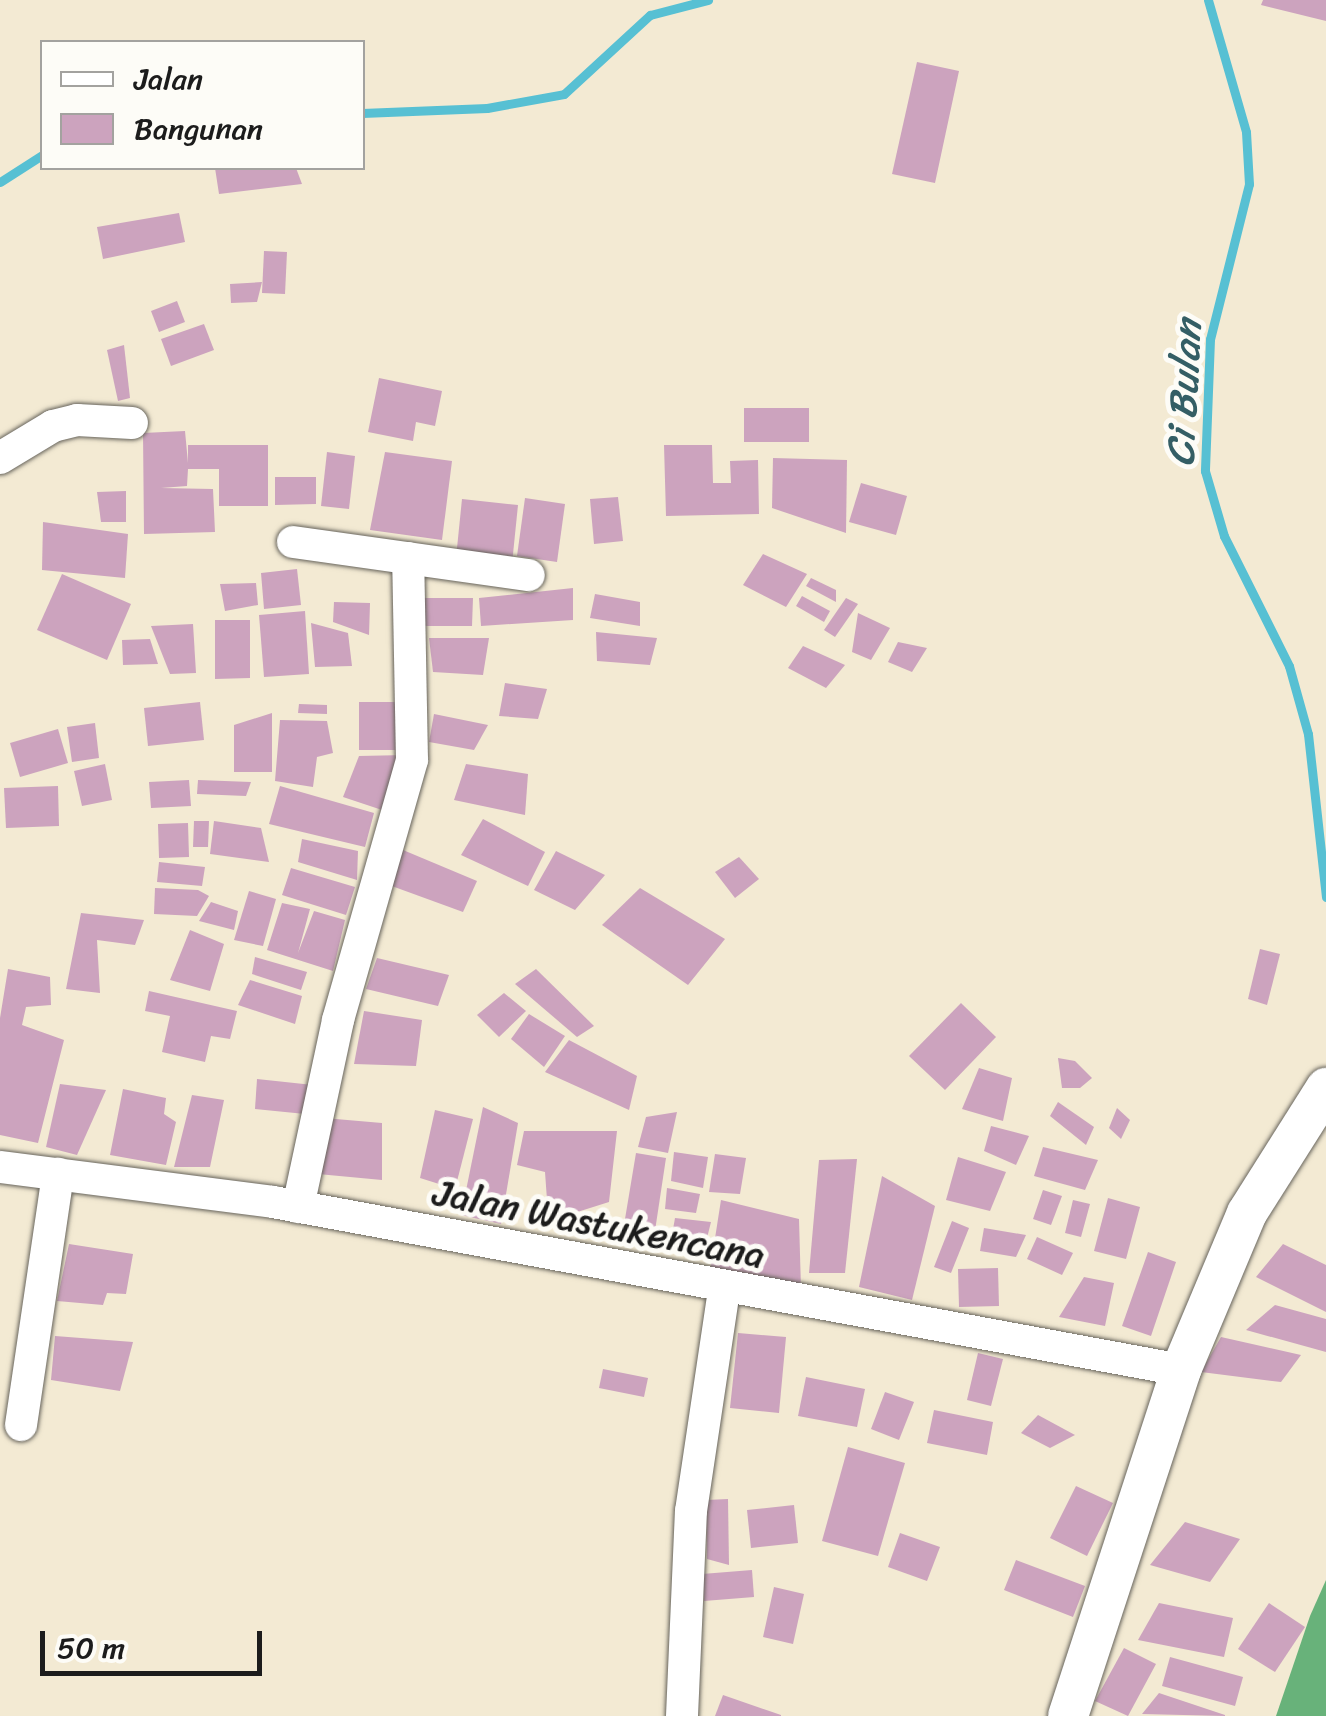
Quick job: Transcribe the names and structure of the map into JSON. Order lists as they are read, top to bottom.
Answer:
{
  "streets": {
    "street": ["Jalan Wastukencana"]
  },
  "water": ["Ci Bulan"],
  "legend": ["Jalan", "Bangunan"],
  "scale_bar": "50 m"
}
